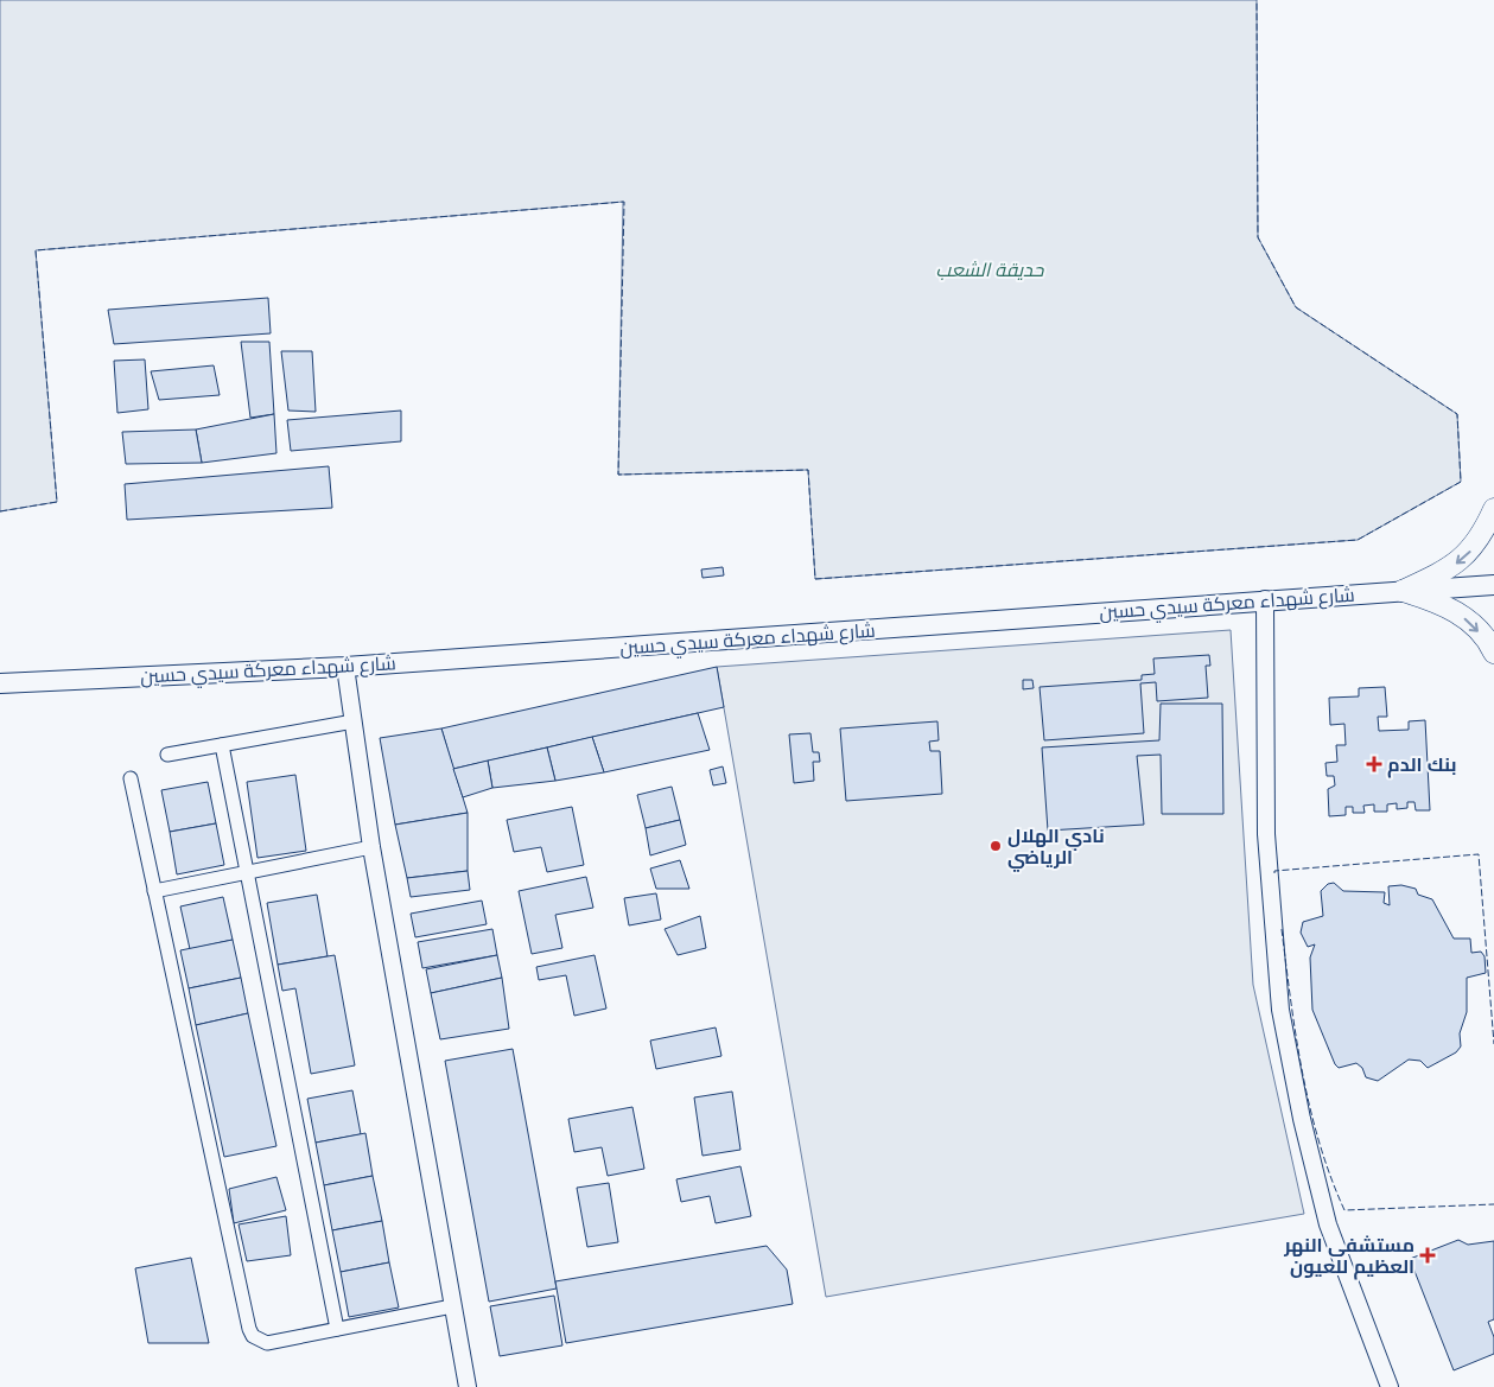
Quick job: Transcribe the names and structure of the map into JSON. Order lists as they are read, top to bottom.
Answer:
{
  "streets": {
    "main road": ["شارع شهداء معركة سيدي حسين"]
  },
  "parks": ["حديقة الشعب"],
  "places": {
    "health": ["بنك الدم", "مستشفى النهر العظيم للعيون"],
    "other": ["نادي الهلال الرياضي"]
  }
}
